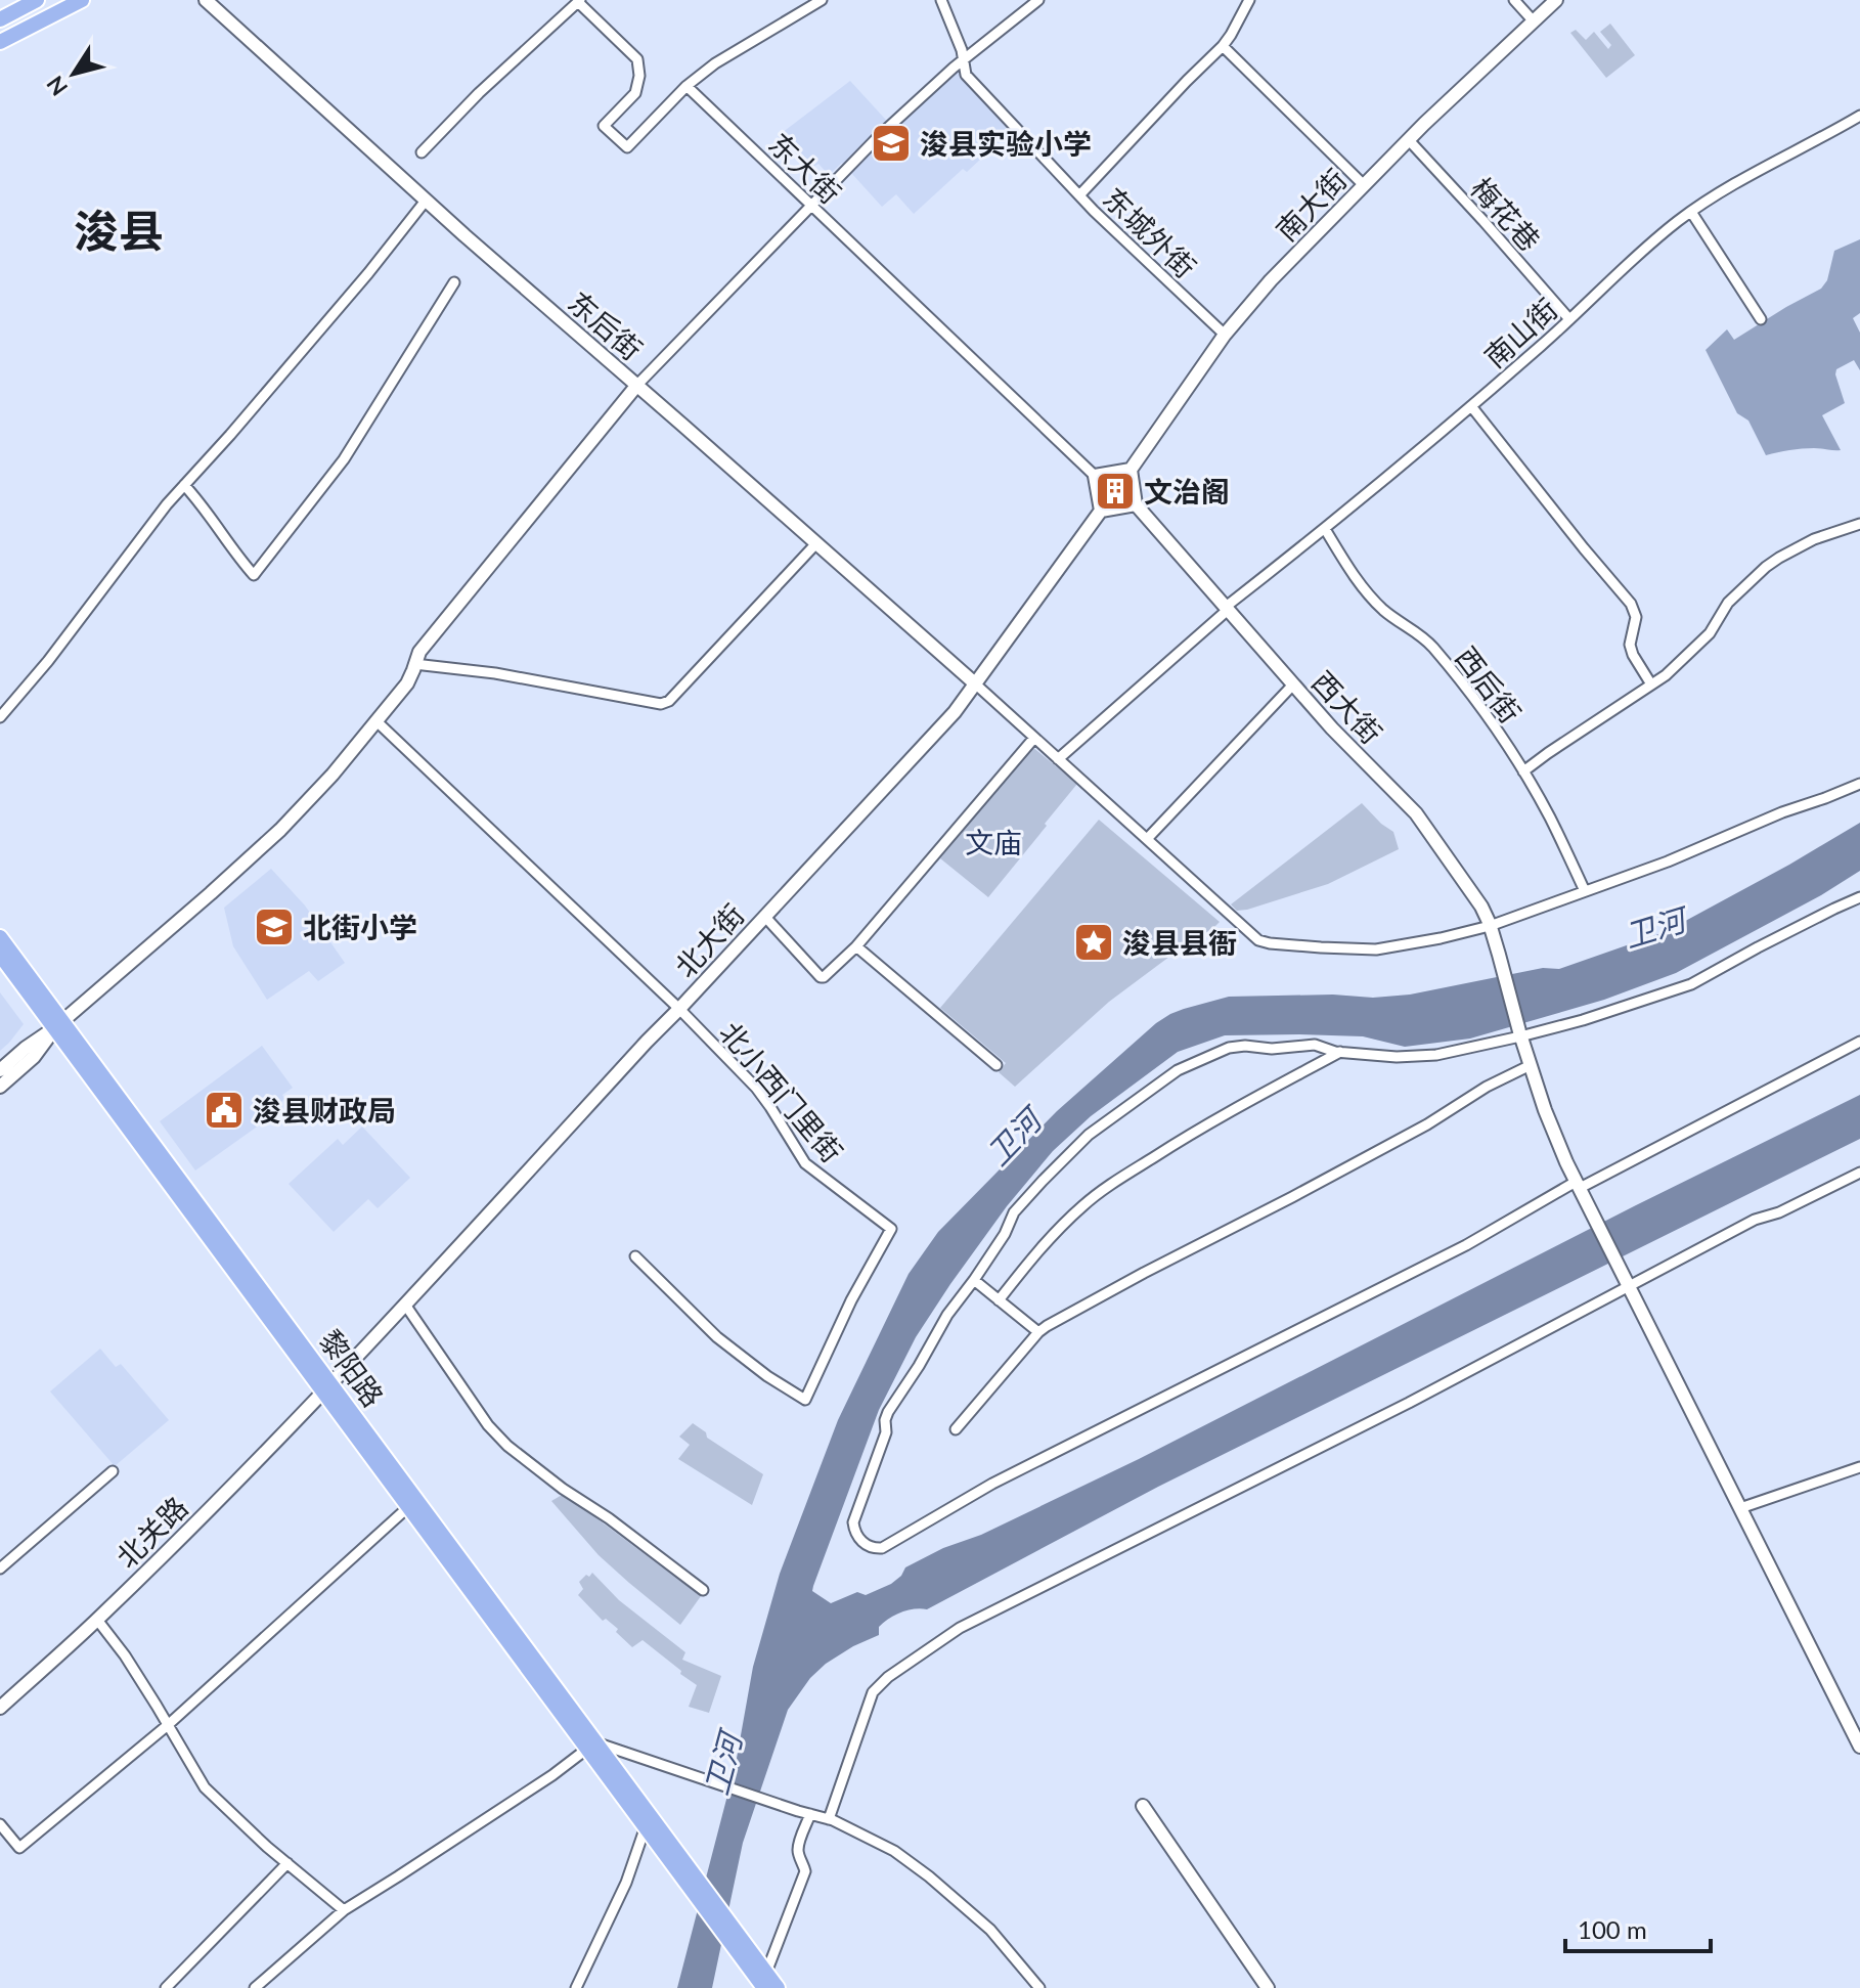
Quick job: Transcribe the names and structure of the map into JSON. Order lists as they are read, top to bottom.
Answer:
{
  "streets": {
    "main road": ["黎阳路"],
    "street": [
      "东大街",
      "南大街",
      "梅花巷",
      "东城外街",
      "东后街",
      "南山街",
      "西后街",
      "西大街",
      "北大街",
      "北小西门里街",
      "北关路"
    ]
  },
  "crossings": [
    ["南大街", "梅花巷"],
    ["南大街", "东城外街"],
    ["梅花巷", "南山街"],
    ["东后街", "北大街"],
    ["南山街", "西后街"],
    ["南山街", "西大街"],
    ["北大街", "北小西门里街"],
    ["北大街", "黎阳路"],
    ["北大街", "北关路"],
    ["黎阳路", "北关路"]
  ],
  "districts": ["浚县"],
  "water": ["卫河"],
  "parks": ["文庙"],
  "places": {
    "school or university": ["浚县实验小学", "北街小学"],
    "building": ["文治阁"],
    "place": ["浚县县衙"],
    "public building": ["浚县财政局"]
  },
  "scale_bar": "100 m",
  "north": "bottom left"
}
